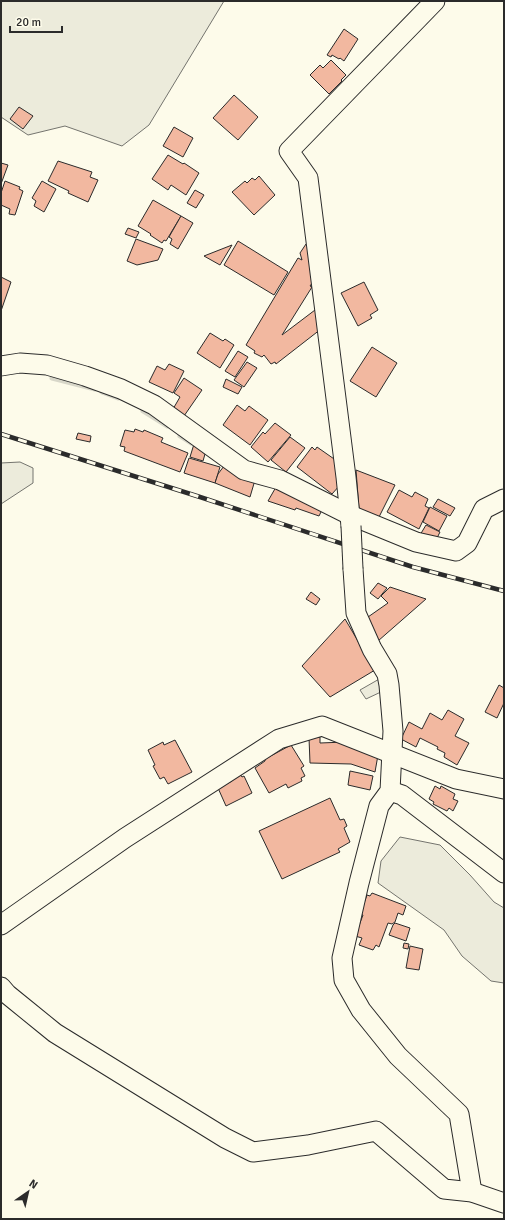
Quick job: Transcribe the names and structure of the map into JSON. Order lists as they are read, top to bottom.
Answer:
{
  "scale_bar": "20 m",
  "north": "top right"
}
